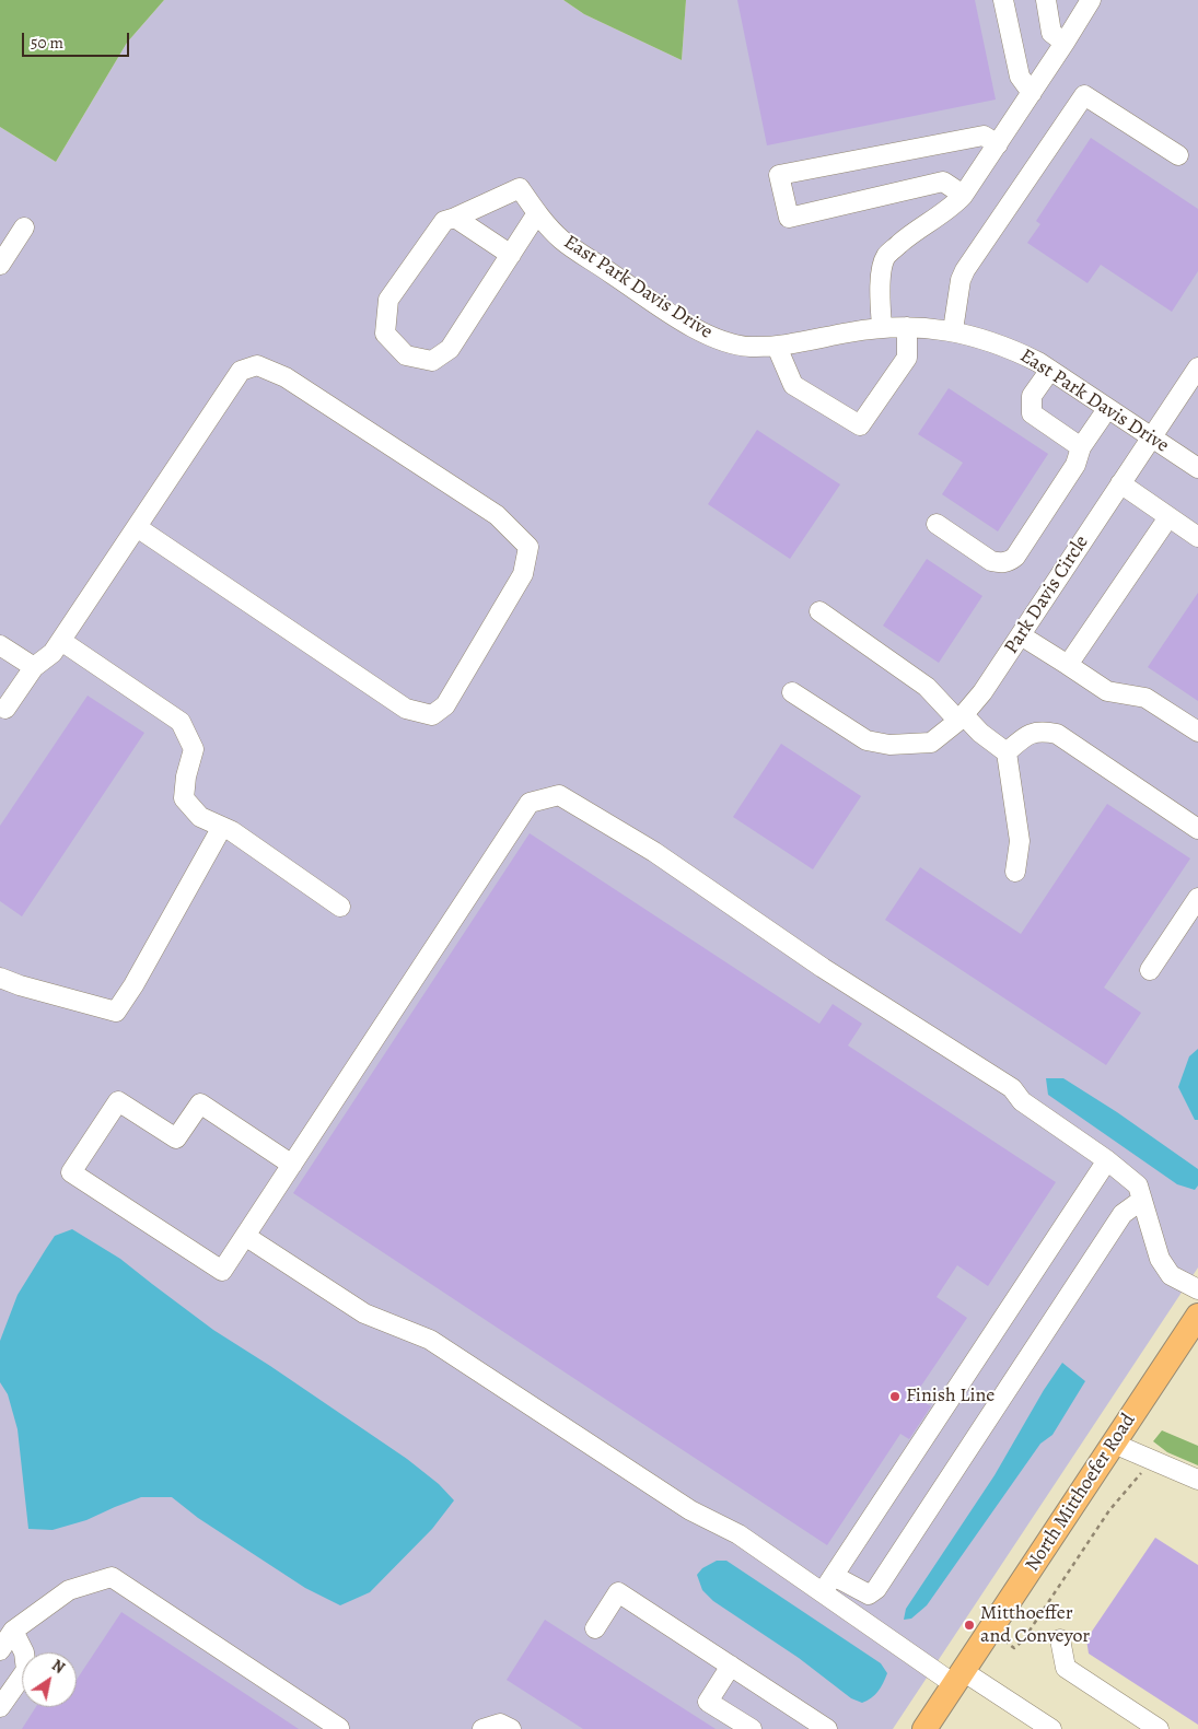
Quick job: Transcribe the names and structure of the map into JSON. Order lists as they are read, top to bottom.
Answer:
{
  "streets": {
    "main road": ["North Mitthoefer Road"],
    "street": ["East Park Davis Drive", "Park Davis Circle"]
  },
  "crossings": [
    ["East Park Davis Drive", "Park Davis Circle"]
  ],
  "places": ["Finish Line", "Mitthoeffer and Conveyor"],
  "scale_bar": "50 m",
  "north": "top right"
}
